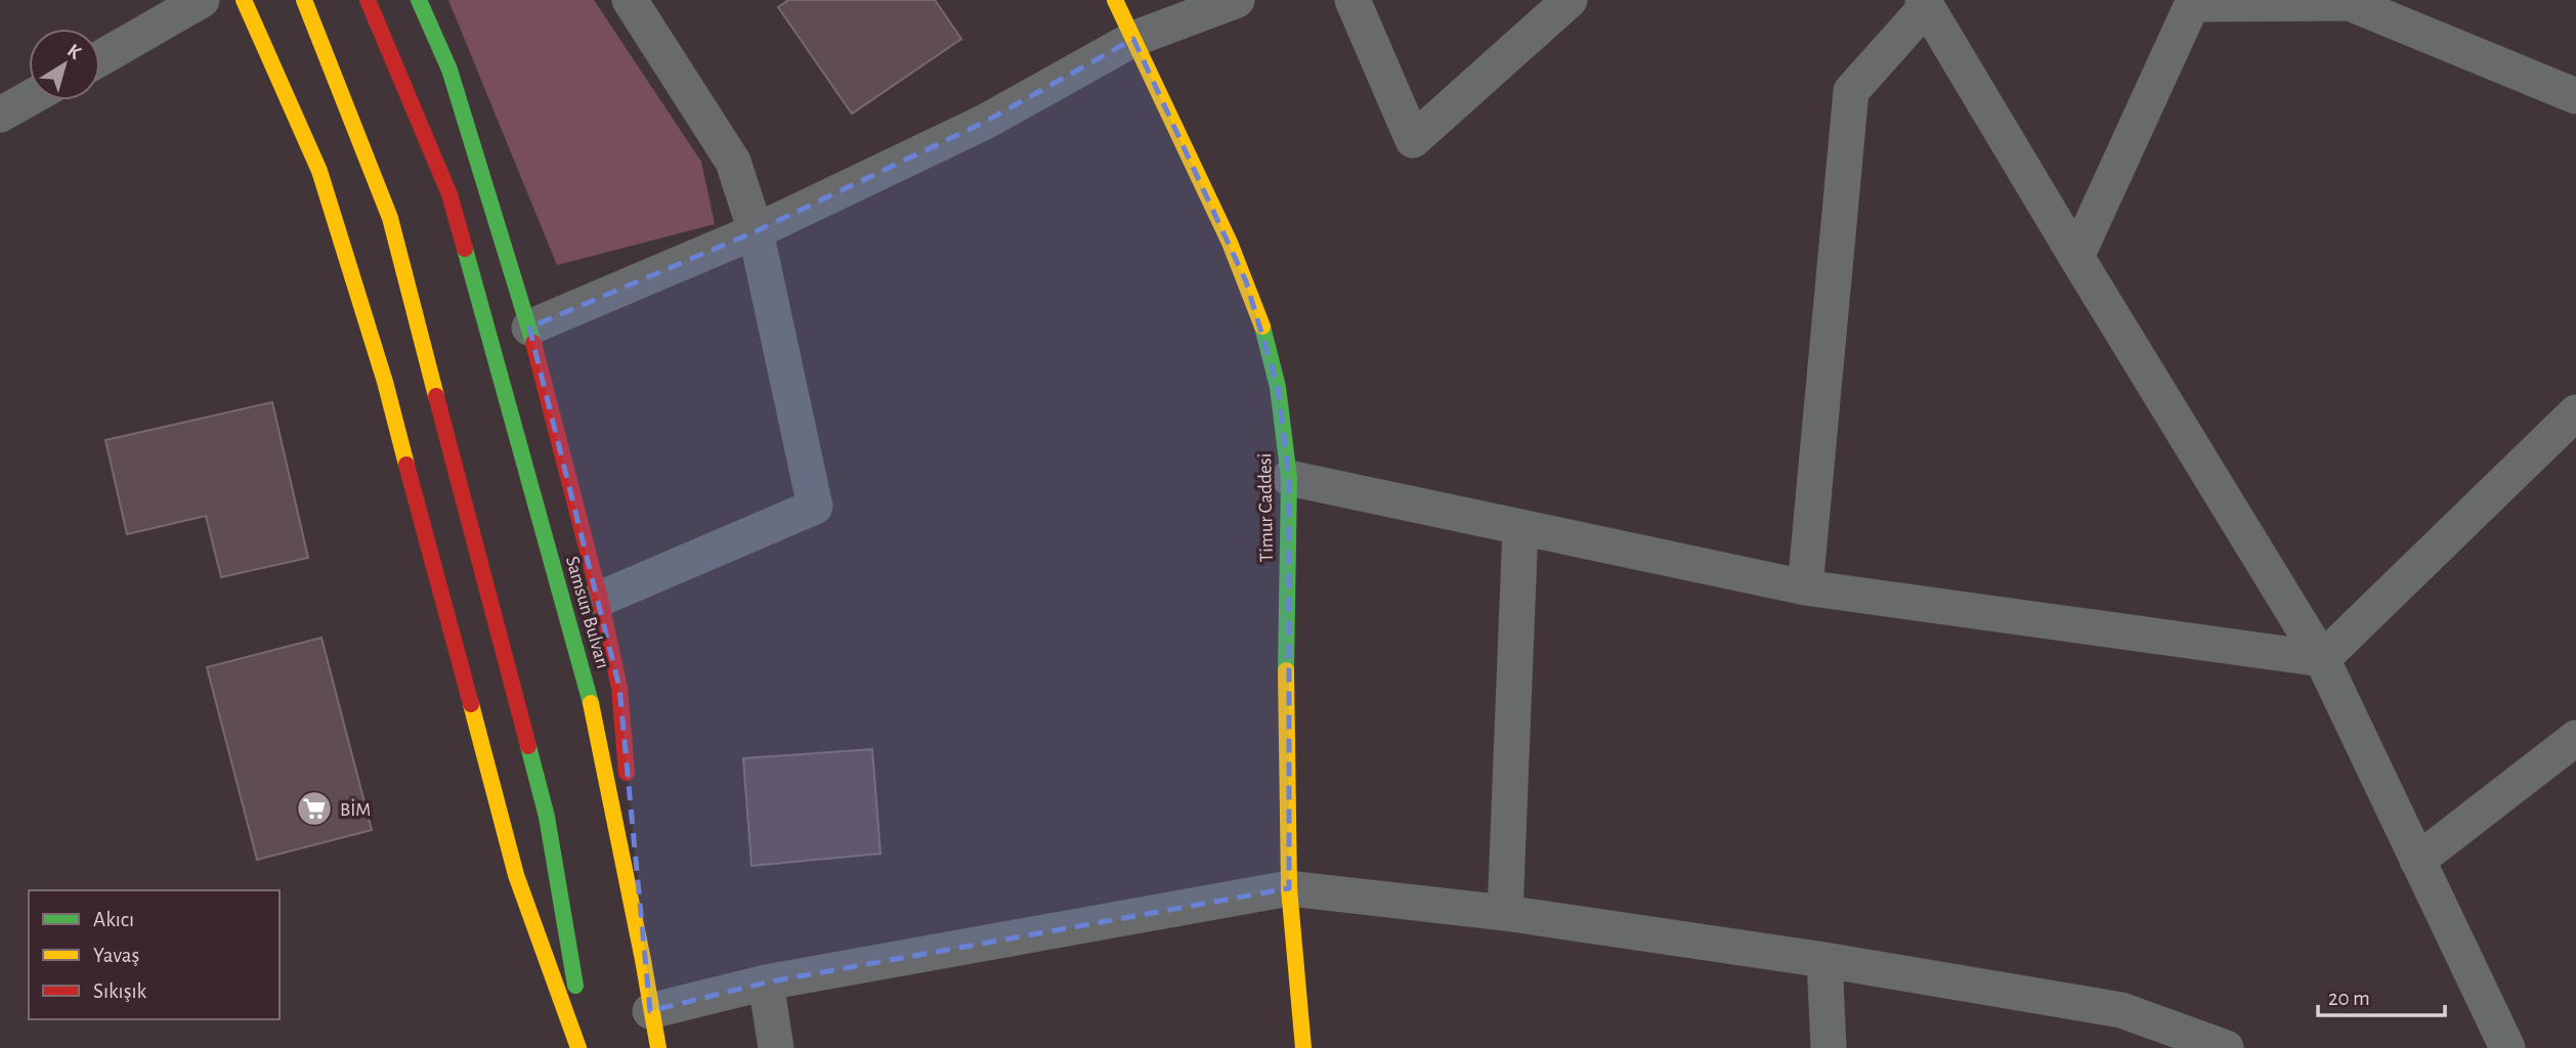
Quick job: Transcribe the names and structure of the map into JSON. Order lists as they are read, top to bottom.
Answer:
{
  "streets": {
    "main road": ["Timur Caddesi", "Samsun Bulvarı"]
  },
  "places": {
    "supermarket": ["BİM"]
  },
  "legend": ["Akıcı", "Yavaş", "Sıkışık"],
  "scale_bar": "20 m",
  "north": "top right"
}
